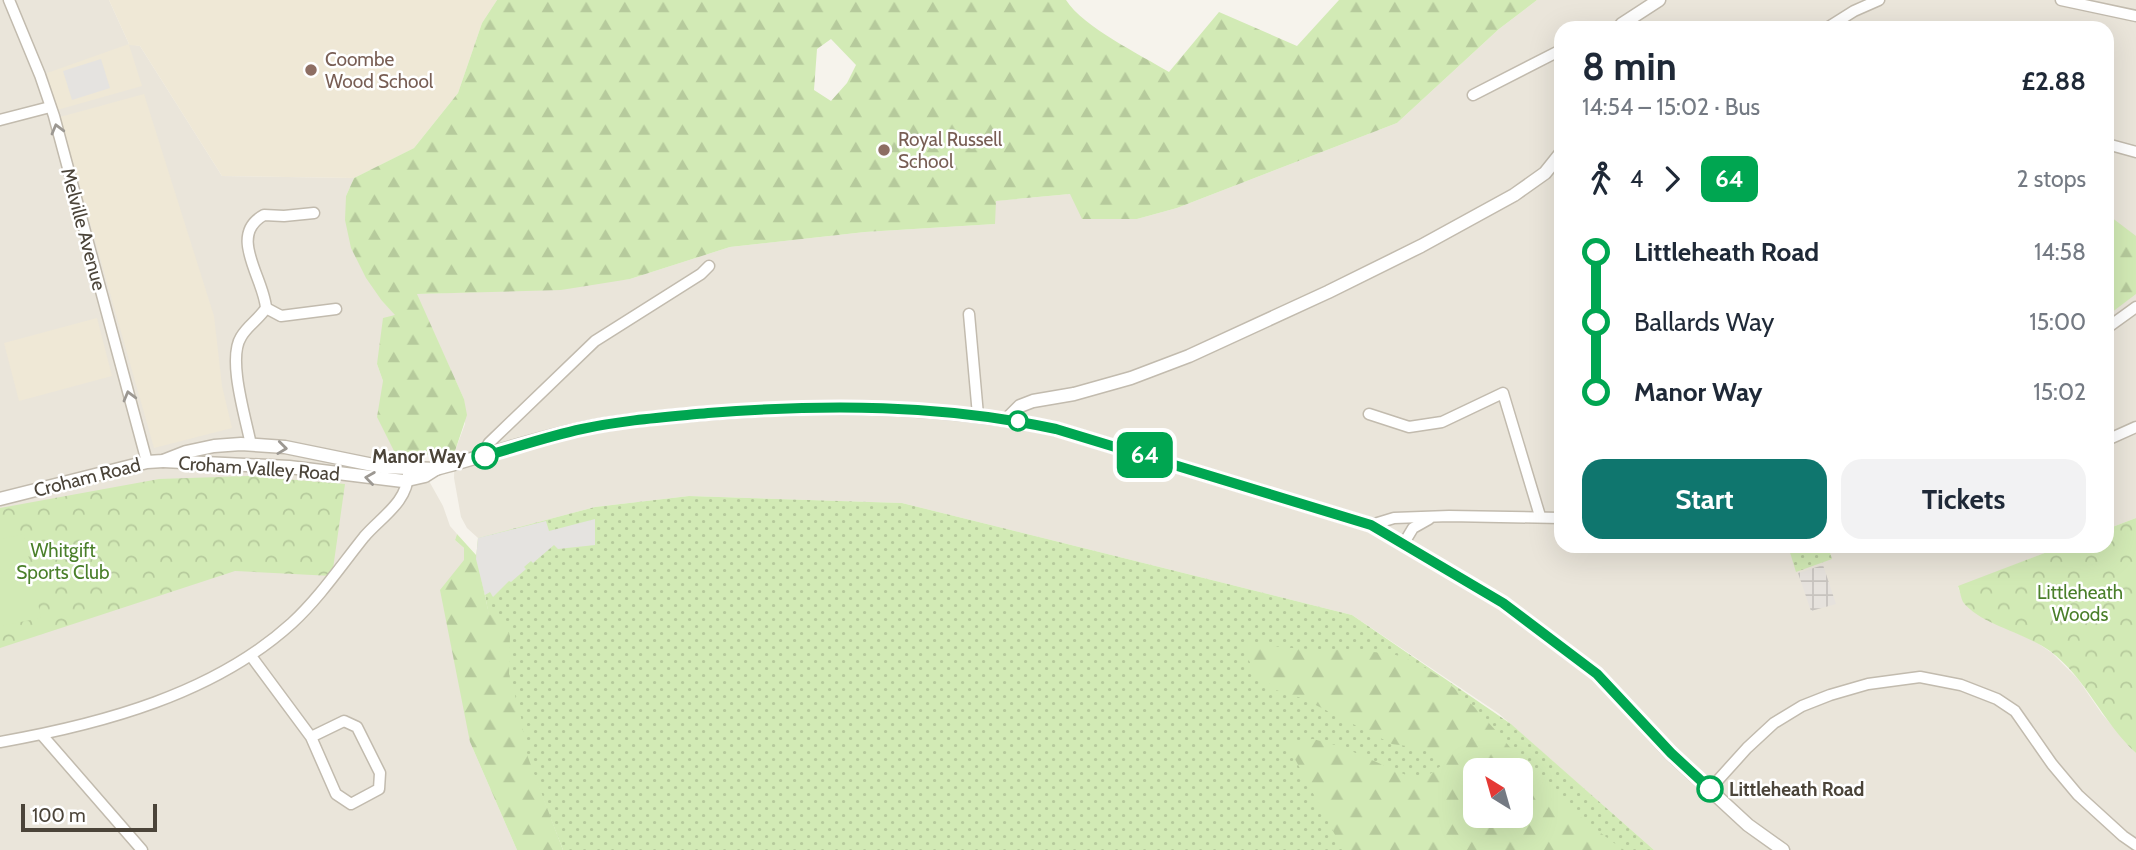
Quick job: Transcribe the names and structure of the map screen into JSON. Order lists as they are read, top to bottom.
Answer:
{
  "streets": {
    "street": ["Melville Avenue", "Croham Valley Road", "Croham Road"]
  },
  "crossings": [
    ["Melville Avenue", "Croham Road"],
    ["Croham Valley Road", "Croham Road"]
  ],
  "one_way": ["Melville Avenue"],
  "parks": ["Whitgift Sports Club", "Littleheath Woods"],
  "places": [
    "Coombe Wood School",
    "Royal Russell School",
    "Manor Way",
    "Littleheath Road"
  ],
  "lines": ["bus line 64"],
  "scale_bar": "100 m",
  "north": "top left",
  "page": {
    "on_map": "64",
    "heading": ["8 min", "14:54 – 15:02 · Bus", "£2.88"],
    "legs": ["4", "64", "2 stops"],
    "list": [
      {
        "name": "Littleheath Road",
        "value": "14:58"
      },
      {
        "name": "Ballards Way",
        "value": "15:00"
      },
      {
        "name": "Manor Way",
        "value": "15:02"
      }
    ],
    "buttons": ["Start", "Tickets"],
    "scale": "100 m"
  }
}
